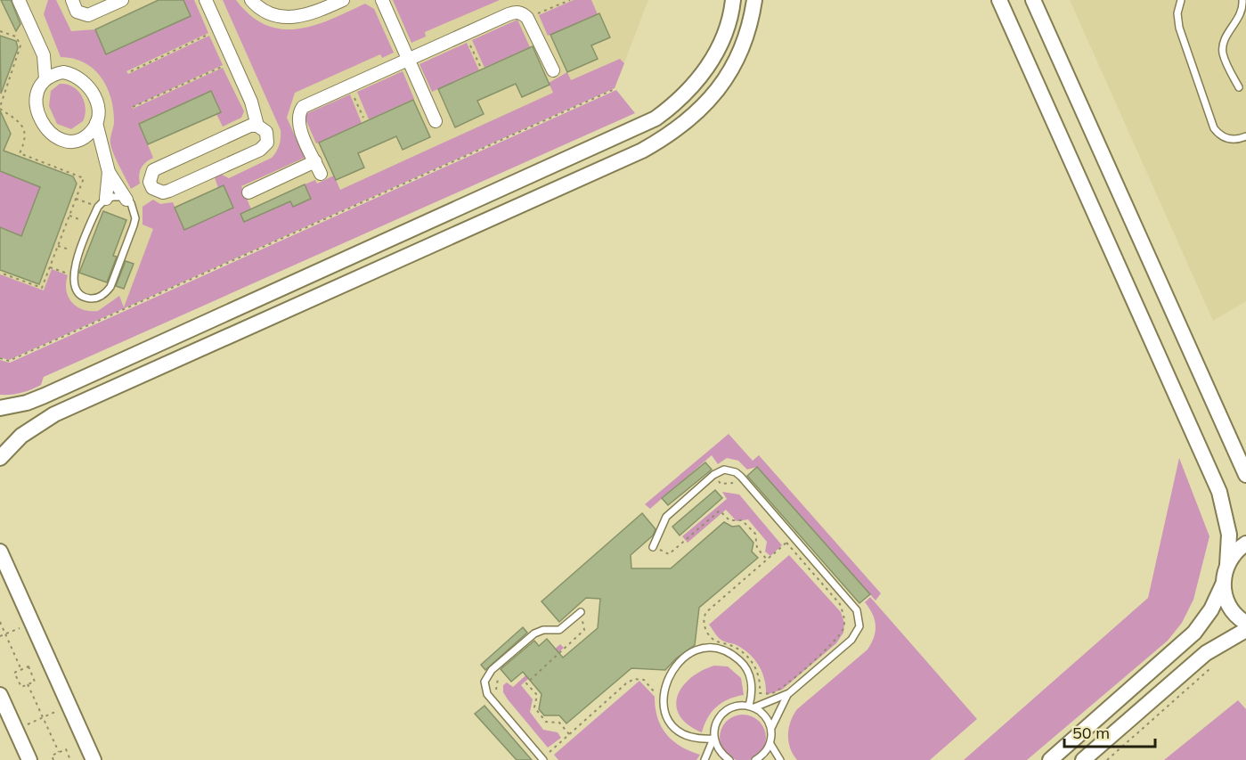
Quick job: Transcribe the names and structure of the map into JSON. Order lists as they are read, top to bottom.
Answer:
{
  "scale_bar": "50 m"
}
